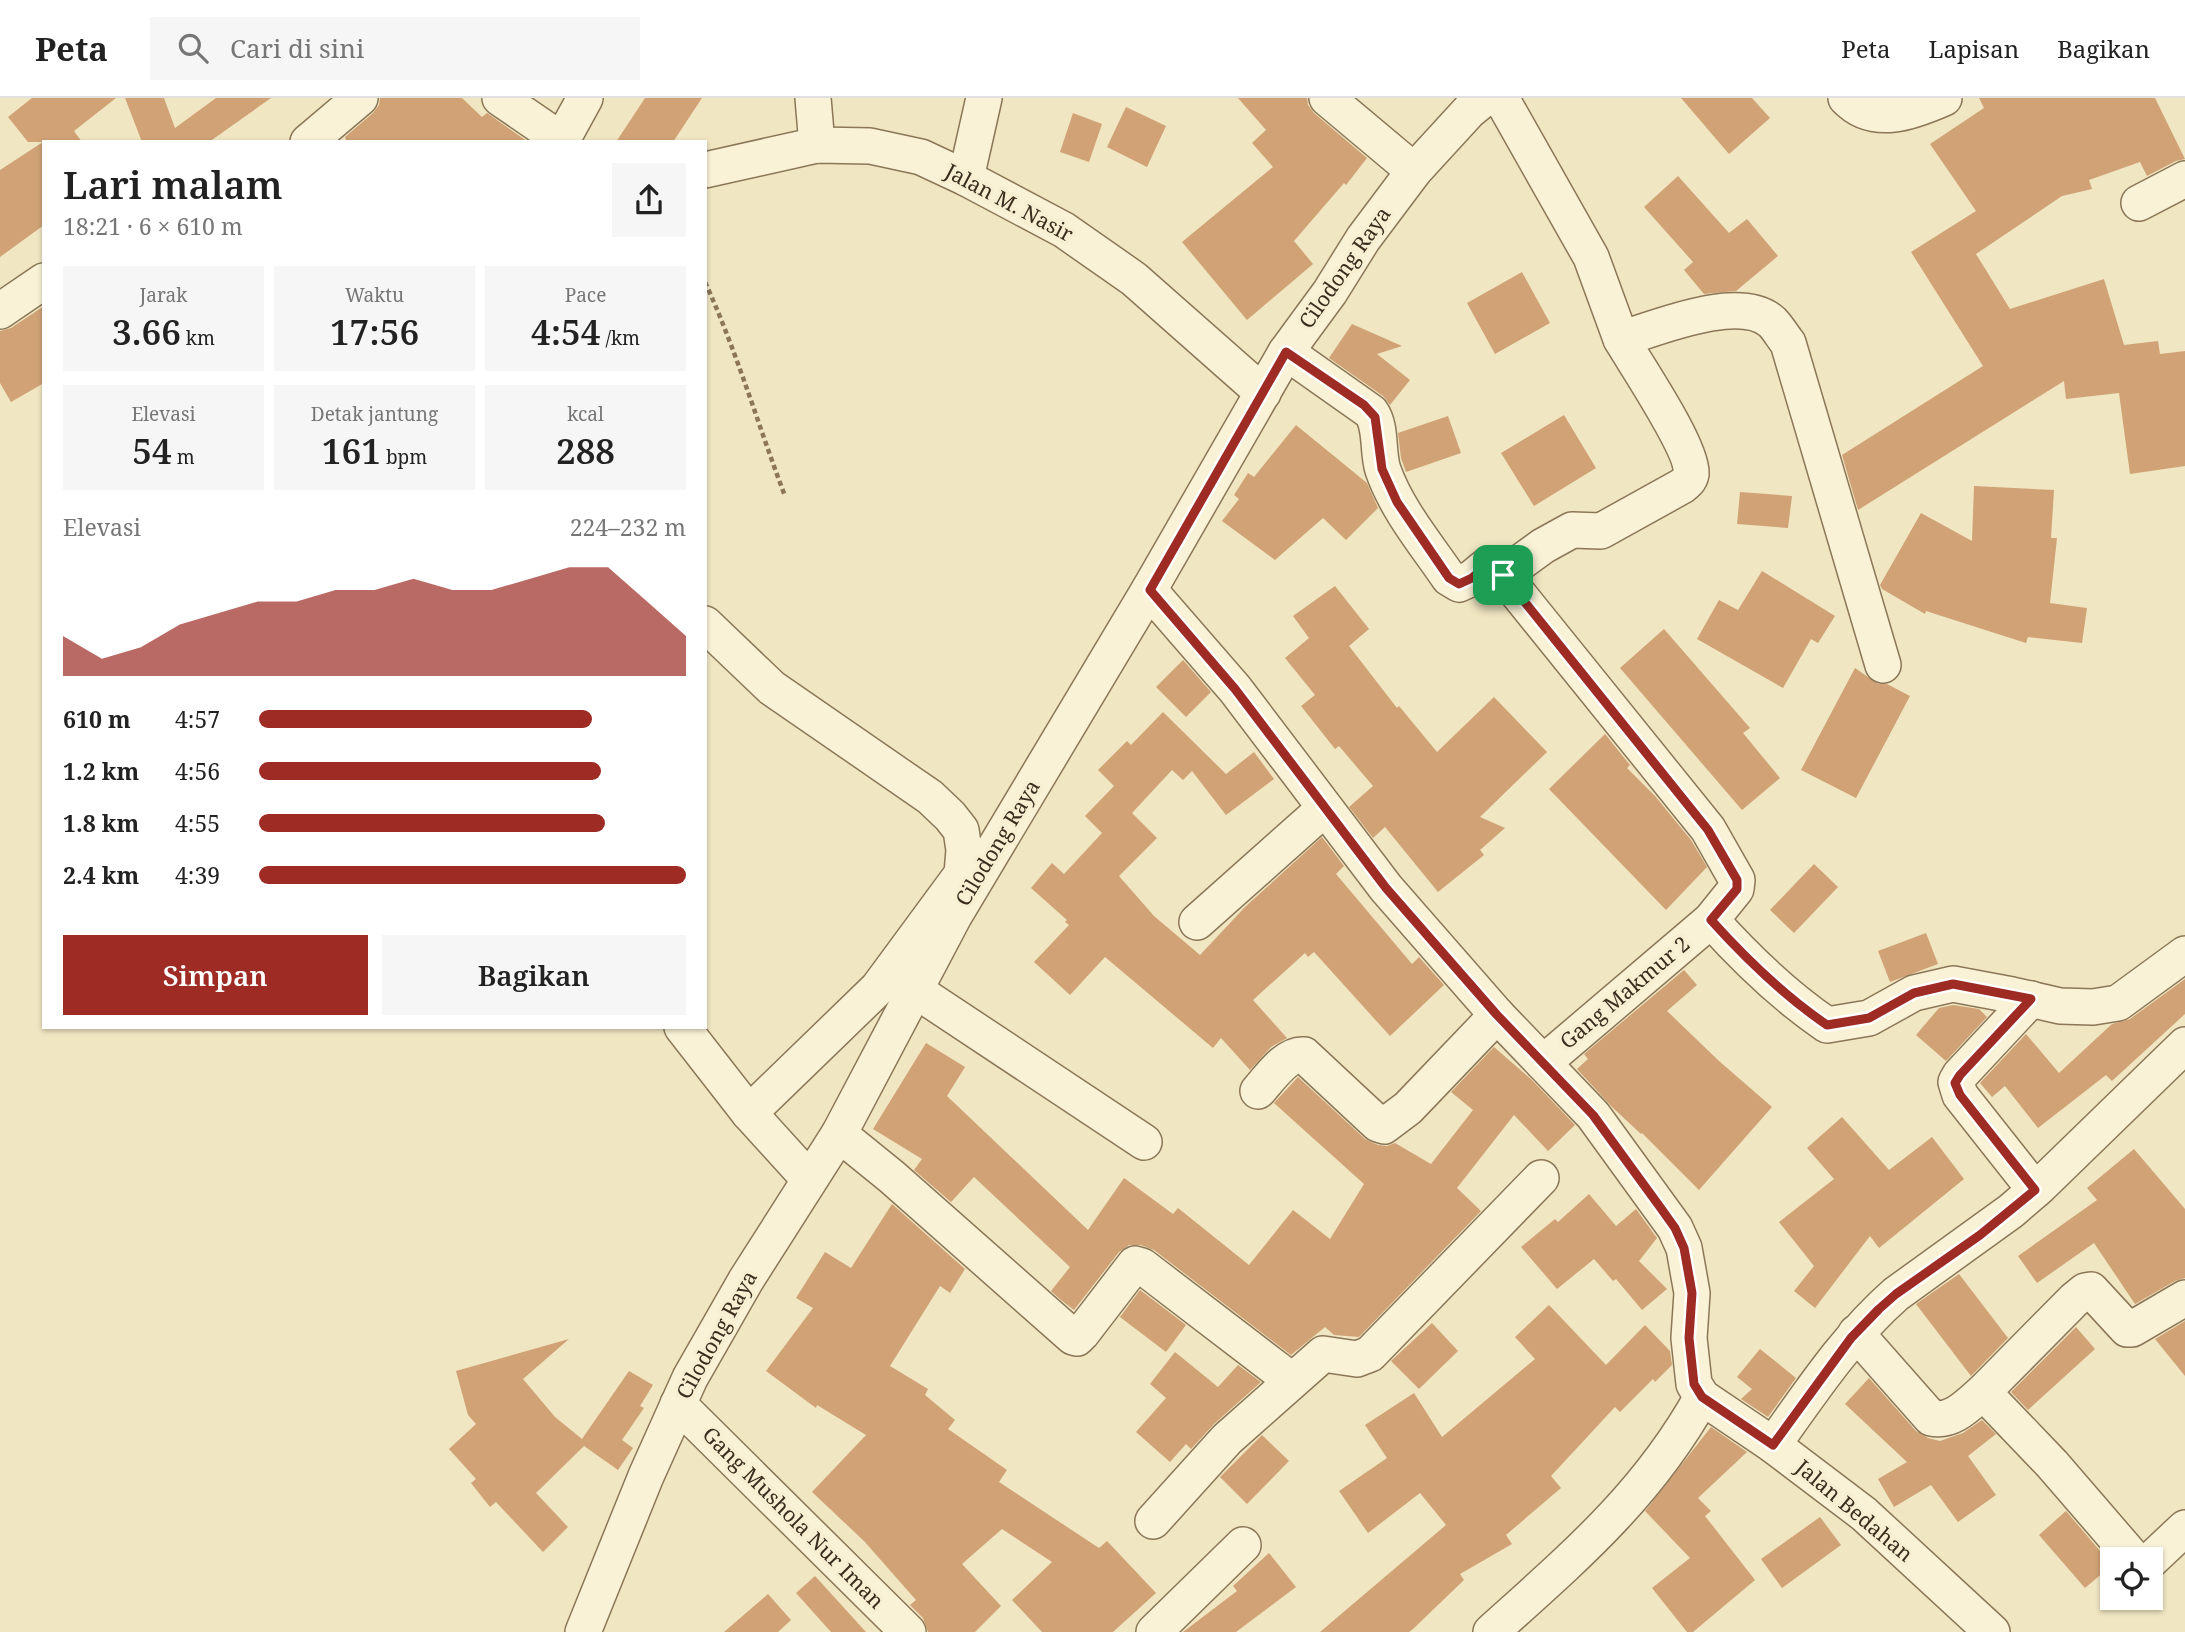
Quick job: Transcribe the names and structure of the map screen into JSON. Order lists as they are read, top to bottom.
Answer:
{
  "streets": {
    "street": [
      "Jalan M. Nasir",
      "Cilodong Raya",
      "Gang Makmur 2",
      "Jalan Bedahan",
      "Gang Mushola Nur Iman"
    ]
  },
  "crossings": [
    ["Jalan M. Nasir", "Cilodong Raya"],
    ["Cilodong Raya", "Gang Mushola Nur Iman"]
  ],
  "page": {
    "header": "Peta",
    "search": "Cari di sini",
    "nav": ["Peta", "Lapisan", "Bagikan"],
    "heading": ["Lari malam", "18:21 · 6 × 610 m"],
    "stats": [
      ["Jarak", "3.66 km"],
      ["Waktu", "17:56"],
      ["Pace", "4:54 /km"],
      ["Elevasi", "54 m"],
      ["Detak jantung", "161 bpm"],
      ["kcal", "288"]
    ],
    "chart": ["Elevasi", "224–232 m"],
    "list": [
      {
        "name": "610 m",
        "note": "4:57"
      },
      {
        "name": "1.2 km",
        "note": "4:56"
      },
      {
        "name": "1.8 km",
        "note": "4:55"
      },
      {
        "name": "2.4 km",
        "note": "4:39"
      }
    ],
    "buttons": ["Simpan", "Bagikan"]
  }
}
